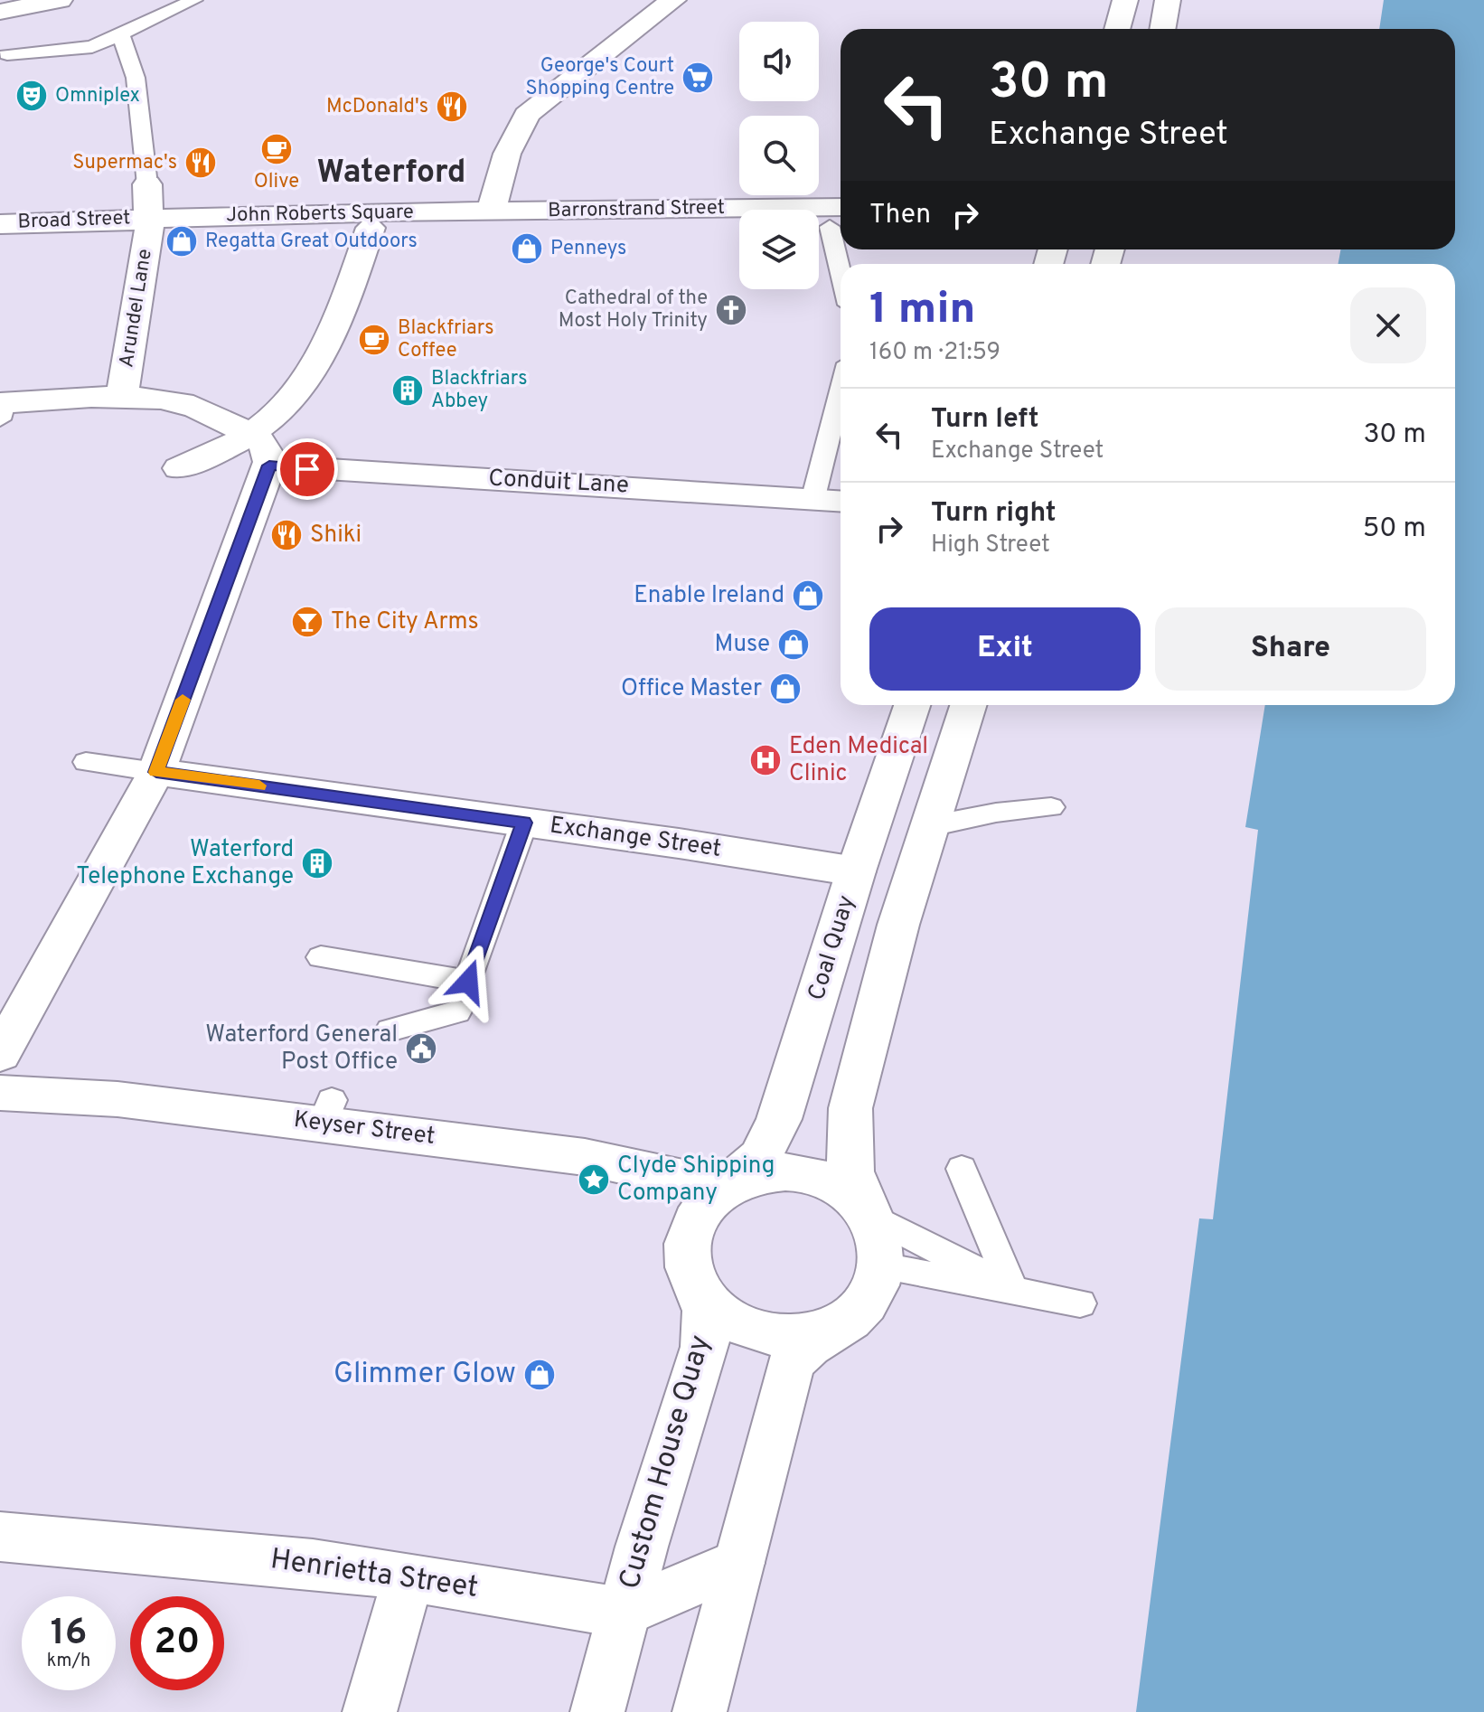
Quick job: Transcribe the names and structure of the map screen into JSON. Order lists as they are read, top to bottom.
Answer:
{
  "streets": {
    "street": [
      "Barronstrand Street",
      "John Roberts Square",
      "Broad Street",
      "Arundel Lane",
      "Conduit Lane",
      "Exchange Street",
      "Coal Quay",
      "Keyser Street",
      "Custom House Quay",
      "Henrietta Street"
    ]
  },
  "crossings": [
    ["Barronstrand Street", "John Roberts Square"],
    ["John Roberts Square", "Broad Street"],
    ["John Roberts Square", "Arundel Lane"],
    ["Broad Street", "Arundel Lane"],
    ["Exchange Street", "Coal Quay"],
    ["Coal Quay", "Keyser Street"],
    ["Coal Quay", "Custom House Quay"],
    ["Keyser Street", "Custom House Quay"],
    ["Custom House Quay", "Henrietta Street"]
  ],
  "districts": ["Waterford"],
  "places": {
    "supermarket": ["George's Court Shopping Centre"],
    "theatre": ["Omniplex"],
    "restaurant": ["McDonald's", "Supermac's", "Shiki"],
    "cafe": ["Olive", "Blackfriars Coffee"],
    "shop": [
      "Regatta Great Outdoors",
      "Penneys",
      "Enable Ireland",
      "Muse",
      "Office Master",
      "Glimmer Glow"
    ],
    "church": ["Cathedral of the Most Holy Trinity"],
    "building": ["Blackfriars Abbey", "Waterford Telephone Exchange"],
    "bar": ["The City Arms"],
    "hospital": ["Eden Medical Clinic"],
    "public building": ["Waterford General Post Office"],
    "place": ["Clyde Shipping Company"]
  },
  "page": {
    "turn": ["30 m", "Exchange Street"],
    "then": "Then",
    "heading": ["1 min", "160 m · 21:59"],
    "list": [
      {
        "name": "Turn left",
        "note": "Exchange Street",
        "value": "30 m"
      },
      {
        "name": "Turn right",
        "note": "High Street",
        "value": "50 m"
      }
    ],
    "buttons": ["Exit", "Share"],
    "speed": "16 km/h",
    "limit": "20"
  }
}
